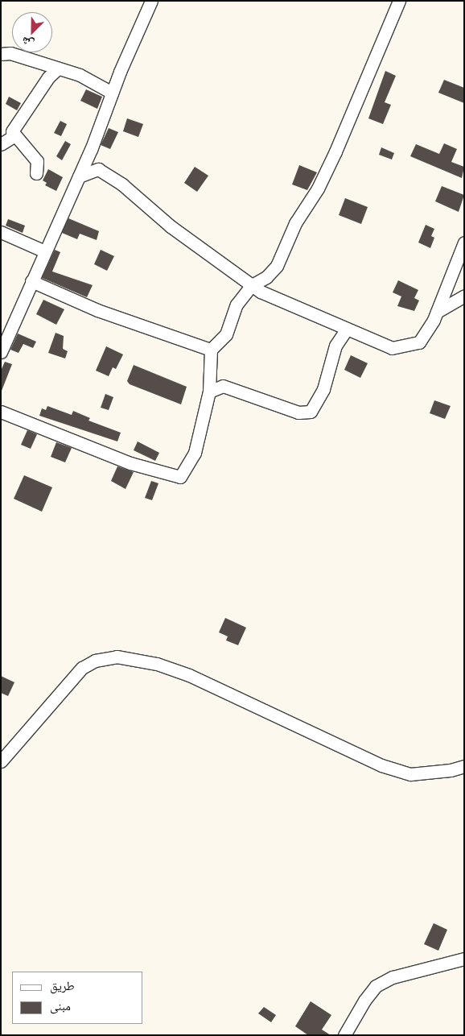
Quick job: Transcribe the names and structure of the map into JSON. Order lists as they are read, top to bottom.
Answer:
{
  "legend": ["طريق", "مبنى"],
  "north": "bottom left"
}
